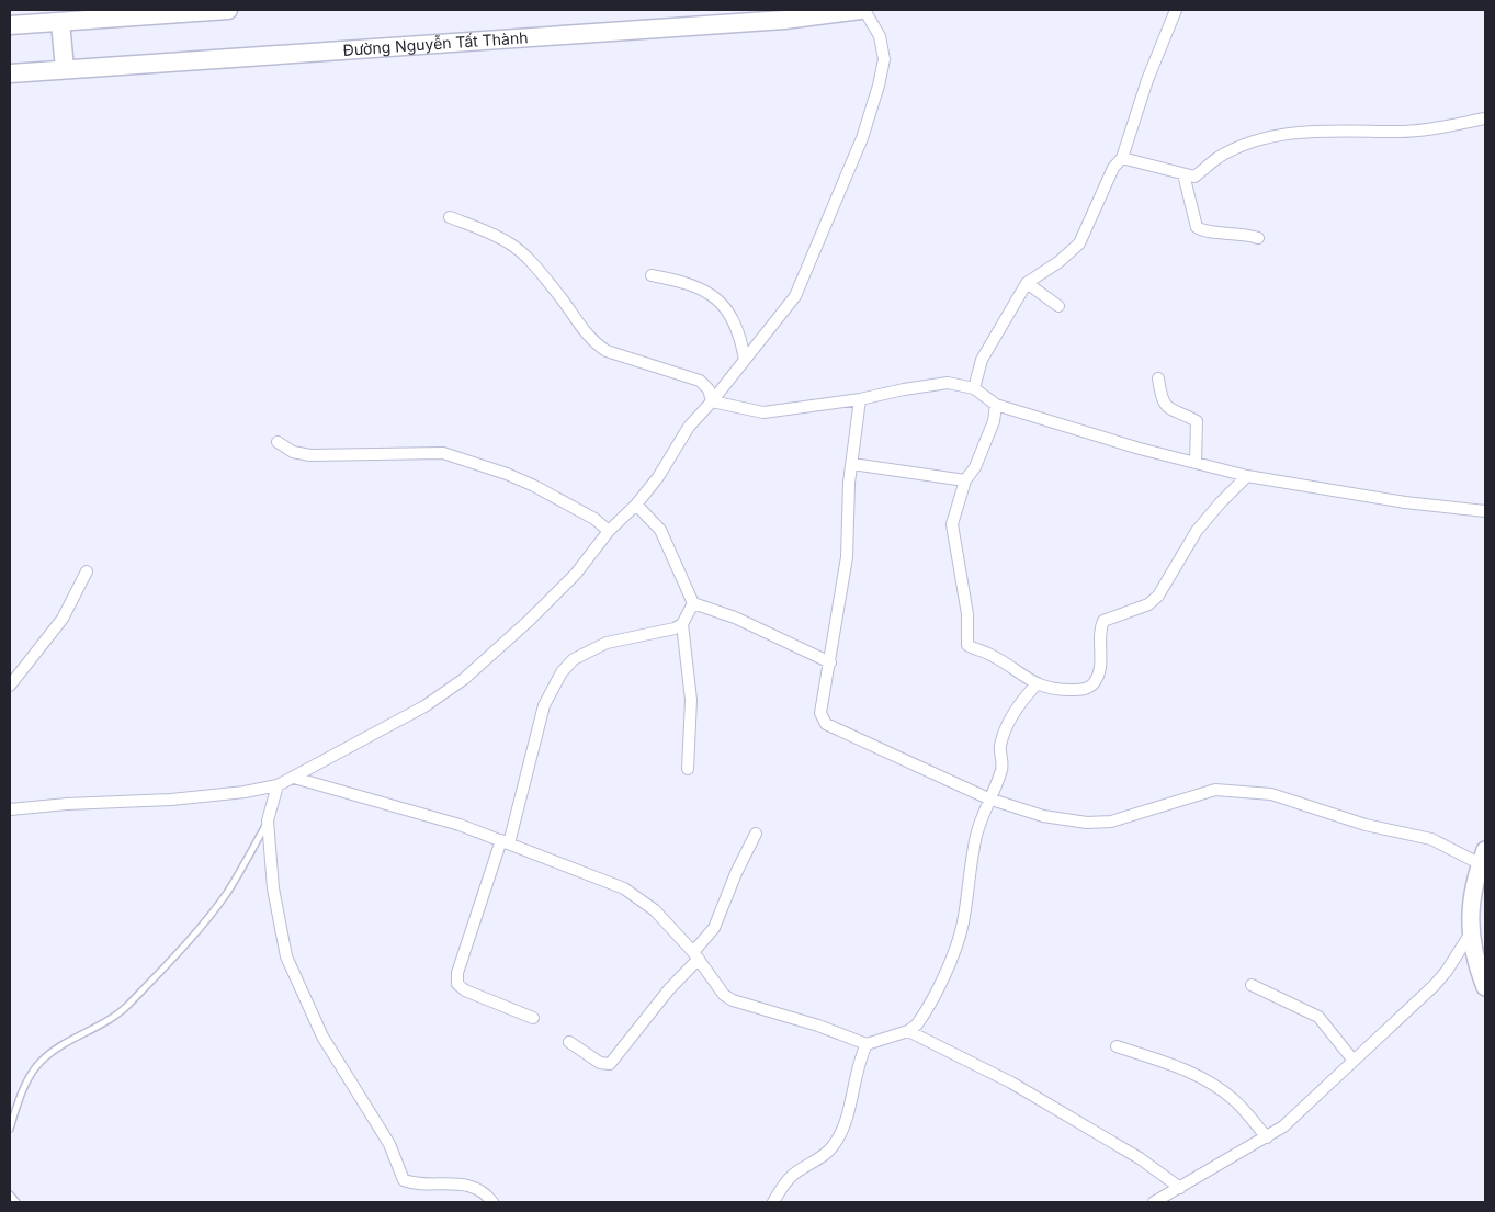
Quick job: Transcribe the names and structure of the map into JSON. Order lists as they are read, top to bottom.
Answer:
{
  "streets": {
    "main road": ["Đường Nguyễn Tất Thành"]
  }
}
